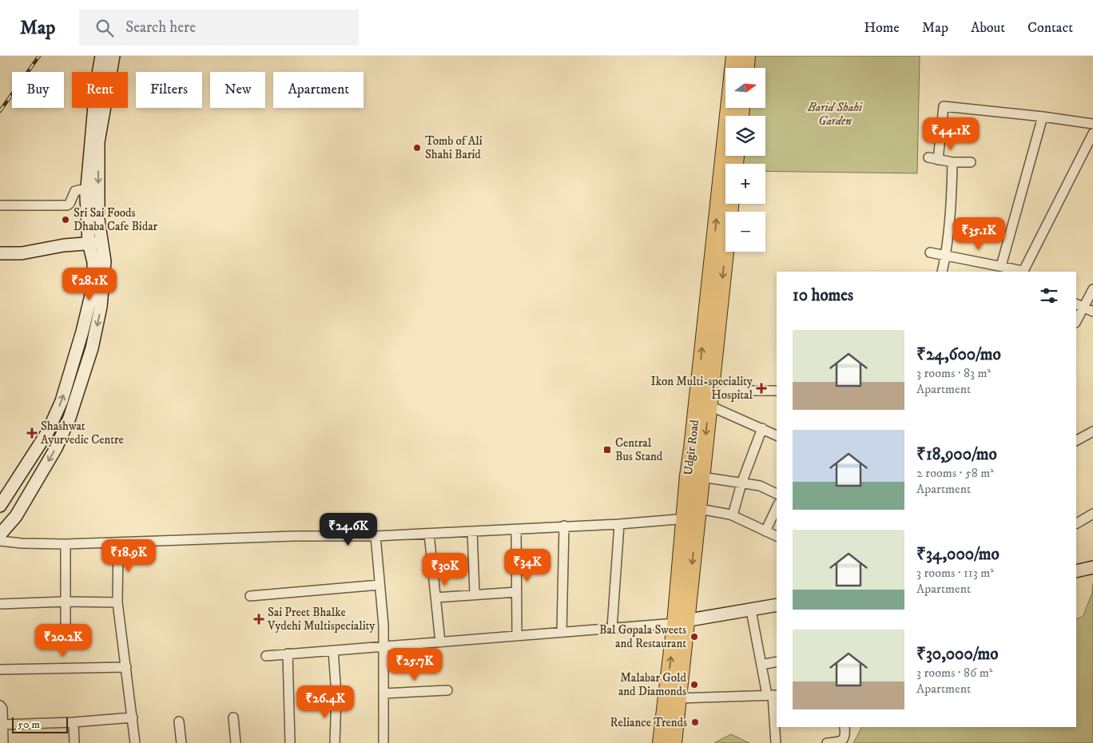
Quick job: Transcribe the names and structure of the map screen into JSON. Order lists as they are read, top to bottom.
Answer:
{
  "streets": {
    "highway": ["Udgir Road"]
  },
  "parks": ["Barid Shahi Garden"],
  "places": {
    "other": [
      "Tomb of Ali Shahi Barid",
      "Sri Sai Foods Dhaba Cafe Bidar",
      "Bal Gopala Sweets and Restaurant",
      "Malabar Gold and Diamonds",
      "Reliance Trends"
    ],
    "health": ["Ikon Multi-speciality Hospital", "Shashwat Ayurvedic Centre", "Sai Preet Bhalke Vydehi Multispeciality"],
    "transit": ["Central Bus Stand"]
  },
  "scale_bar": "50 m",
  "north": "right",
  "page": {
    "header": "Map",
    "search": "Search here",
    "nav": [
      "Home",
      "Map",
      "About",
      "Contact"
    ],
    "map_buttons": ["+", "−"],
    "chip": [
      "Buy",
      "Rent",
      "Filters",
      "New",
      "Apartment"
    ],
    "price": [
      "₹44.1K",
      "₹35.1K",
      "₹28.1K",
      "₹24.6K",
      "₹18.9K",
      "₹34K",
      "₹30K",
      "₹20.2K",
      "₹25.7K",
      "₹26.4K"
    ],
    "heading": "10 homes",
    "list": [
      {
        "name": "₹24,600/mo",
        "note": "3 rooms · 83 m² · Apartment"
      },
      {
        "name": "₹18,900/mo",
        "note": "2 rooms · 58 m² · Apartment"
      },
      {
        "name": "₹34,000/mo",
        "note": "3 rooms · 113 m² · Apartment"
      },
      {
        "name": "₹30,000/mo",
        "note": "3 rooms · 86 m² · Apartment"
      }
    ],
    "scale": "50 m"
  }
}
